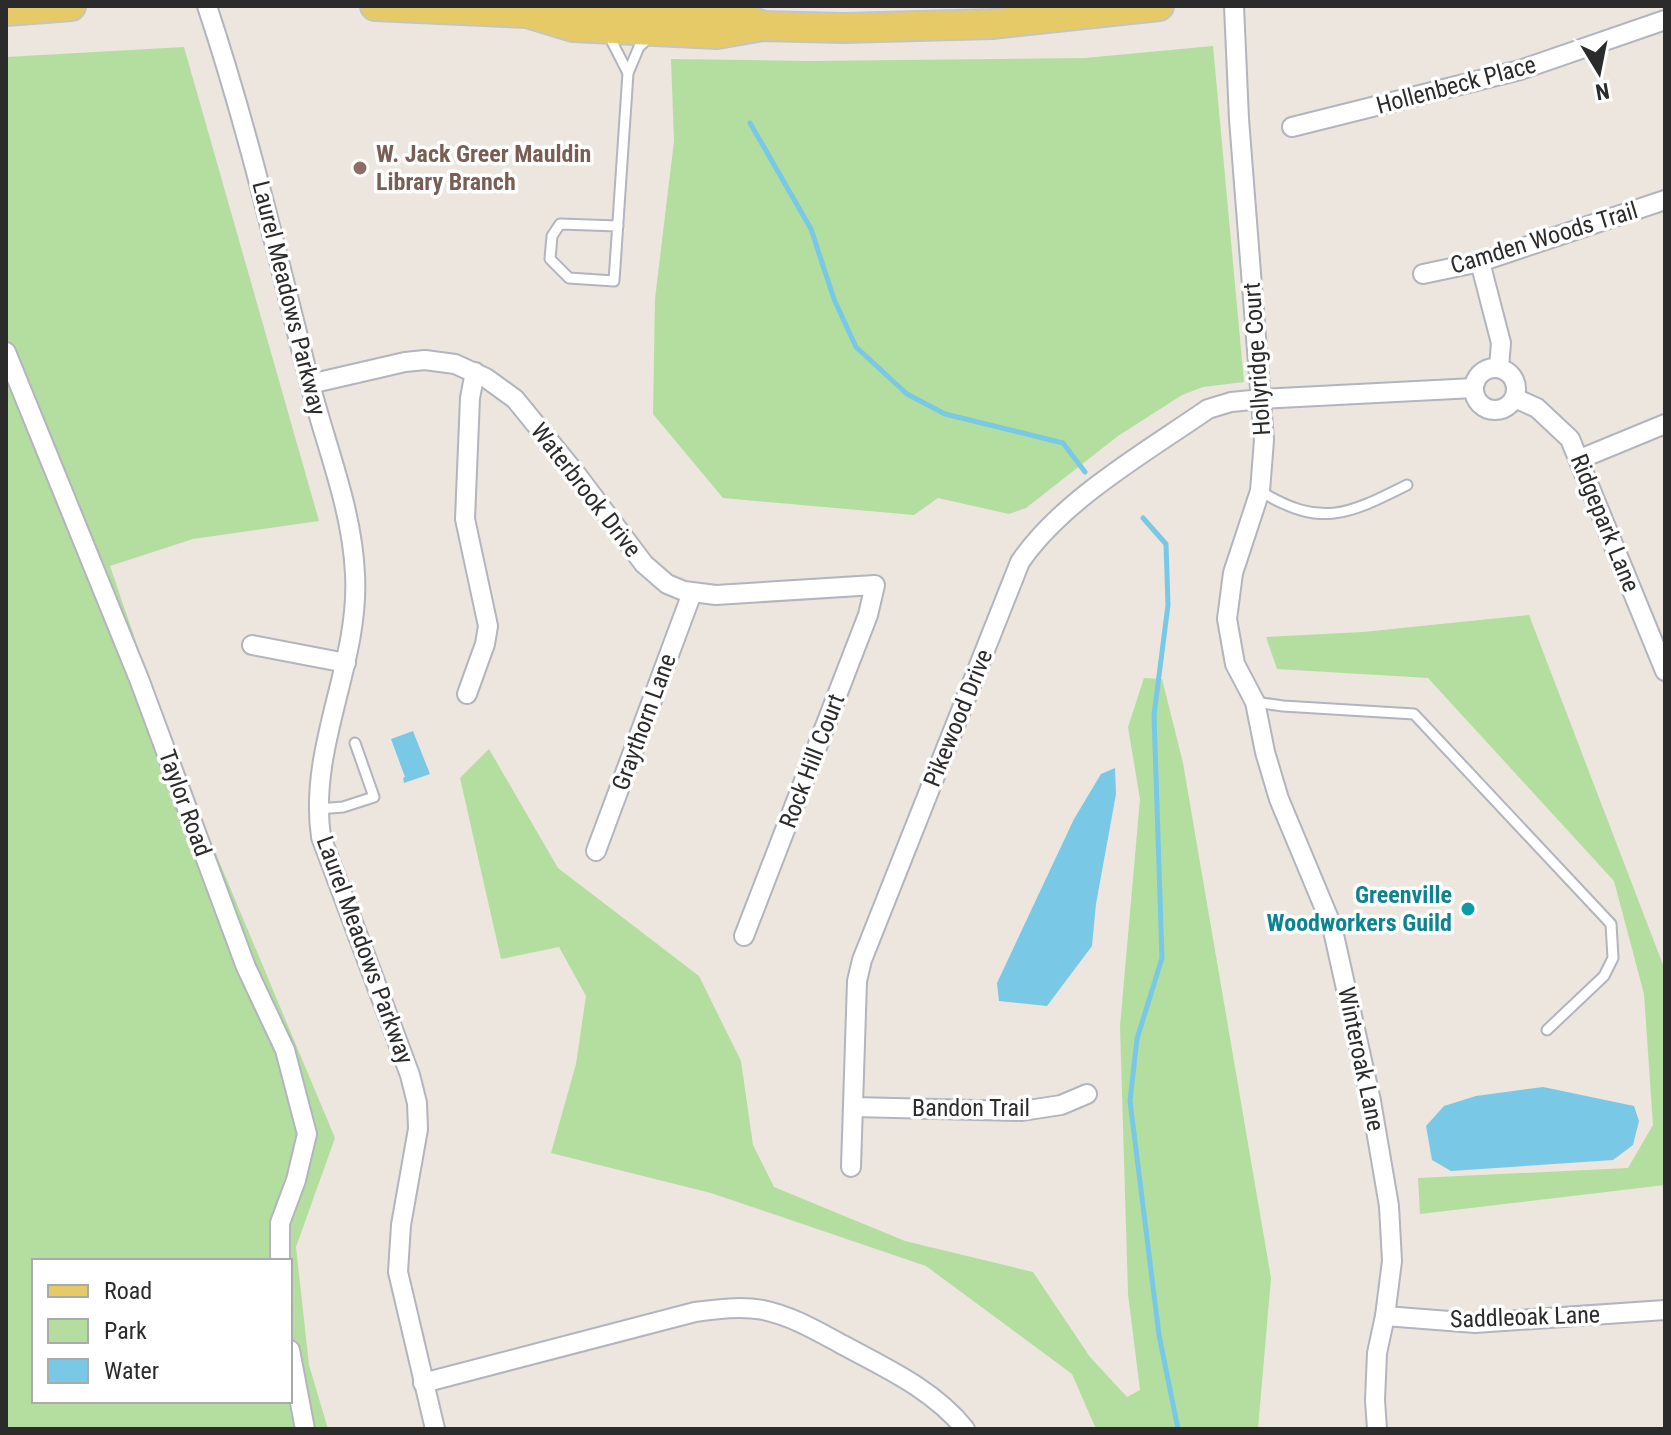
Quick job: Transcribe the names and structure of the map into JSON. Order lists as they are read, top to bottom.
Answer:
{
  "streets": {
    "street": [
      "Hollenbeck Place",
      "Camden Woods Trail",
      "Laurel Meadows Parkway",
      "Hollyridge Court",
      "Waterbrook Drive",
      "Ridgepark Lane",
      "Pikewood Drive",
      "Graythorn Lane",
      "Rock Hill Court",
      "Taylor Road",
      "Winteroak Lane",
      "Bandon Trail",
      "Saddleoak Lane"
    ]
  },
  "crossings": [
    ["Laurel Meadows Parkway", "Waterbrook Drive"],
    ["Hollyridge Court", "Pikewood Drive"],
    ["Hollyridge Court", "Winteroak Lane"],
    ["Waterbrook Drive", "Graythorn Lane"],
    ["Waterbrook Drive", "Rock Hill Court"],
    ["Pikewood Drive", "Bandon Trail"],
    ["Winteroak Lane", "Saddleoak Lane"]
  ],
  "places": ["W. Jack Greer Mauldin Library Branch", "Greenville Woodworkers Guild"],
  "legend": ["Road", "Park", "Water"],
  "north": "bottom"
}
